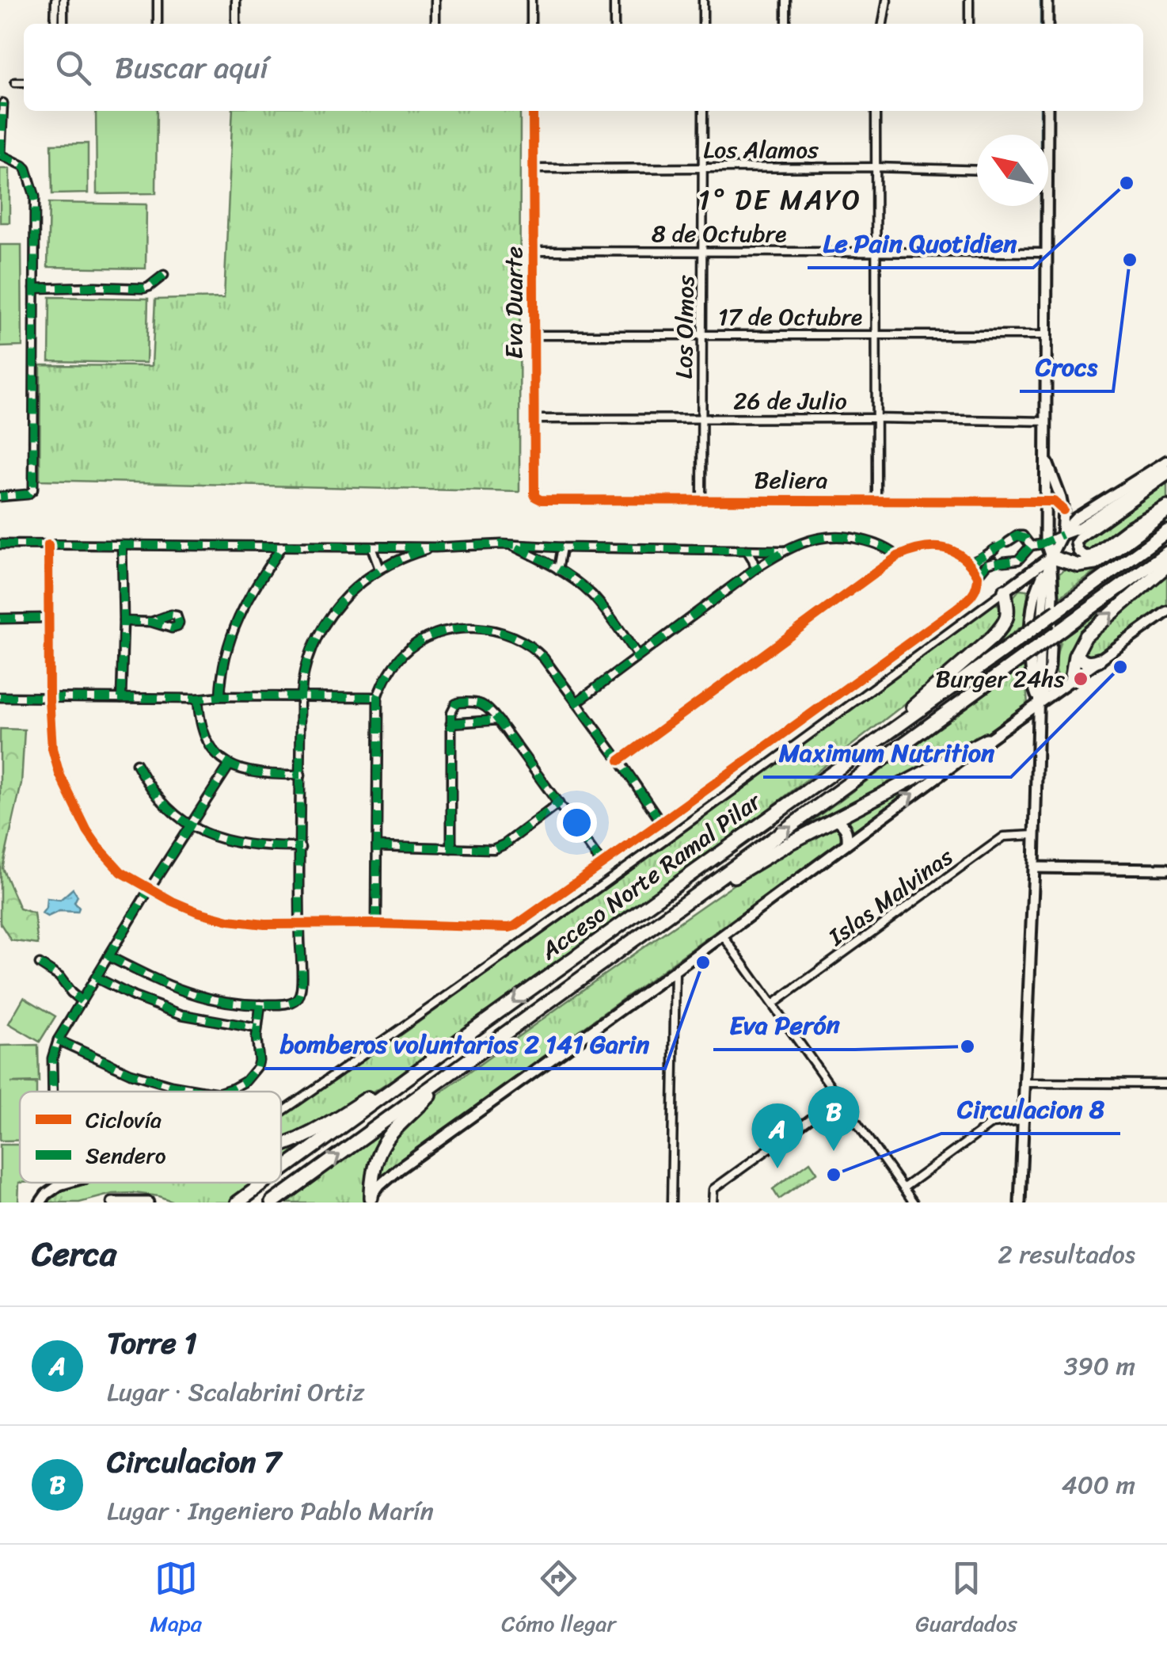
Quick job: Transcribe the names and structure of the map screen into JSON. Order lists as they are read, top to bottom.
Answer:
{
  "streets": {
    "highway": ["Acceso Norte Ramal Pilar"],
    "street": [
      "Los Alamos",
      "8 de Octubre",
      "Eva Duarte",
      "17 de Octubre",
      "Los Olmos",
      "26 de Julio",
      "Beliera",
      "Islas Malvinas"
    ]
  },
  "crossings": [
    ["Los Alamos", "Eva Duarte"],
    ["Los Alamos", "Los Olmos"],
    ["8 de Octubre", "Eva Duarte"],
    ["8 de Octubre", "Los Olmos"],
    ["Eva Duarte", "17 de Octubre"],
    ["Eva Duarte", "26 de Julio"],
    ["Eva Duarte", "Beliera"],
    ["17 de Octubre", "Los Olmos"],
    ["Los Olmos", "26 de Julio"],
    ["Los Olmos", "Beliera"]
  ],
  "districts": ["1° DE MAYO"],
  "places": [
    "Le Pain Quotidien",
    "Crocs",
    "Maximum Nutrition",
    "Burger 24hs",
    "bomberos voluntarios 2 141 Garin",
    "Eva Perón",
    "Circulacion 8"
  ],
  "legend": ["Ciclovía", "Sendero"],
  "north": "top left",
  "page": {
    "search": "Buscar aquí",
    "pins": ["B", "A"],
    "heading": ["Cerca", "2 resultados"],
    "list": [
      {
        "mark": "A",
        "name": "Torre 1",
        "note": "Lugar · Scalabrini Ortiz",
        "value": "390 m"
      },
      {
        "mark": "B",
        "name": "Circulacion 7",
        "note": "Lugar · Ingeniero Pablo Marín",
        "value": "400 m"
      }
    ],
    "nav": ["Mapa", "Cómo llegar", "Guardados"]
  }
}
